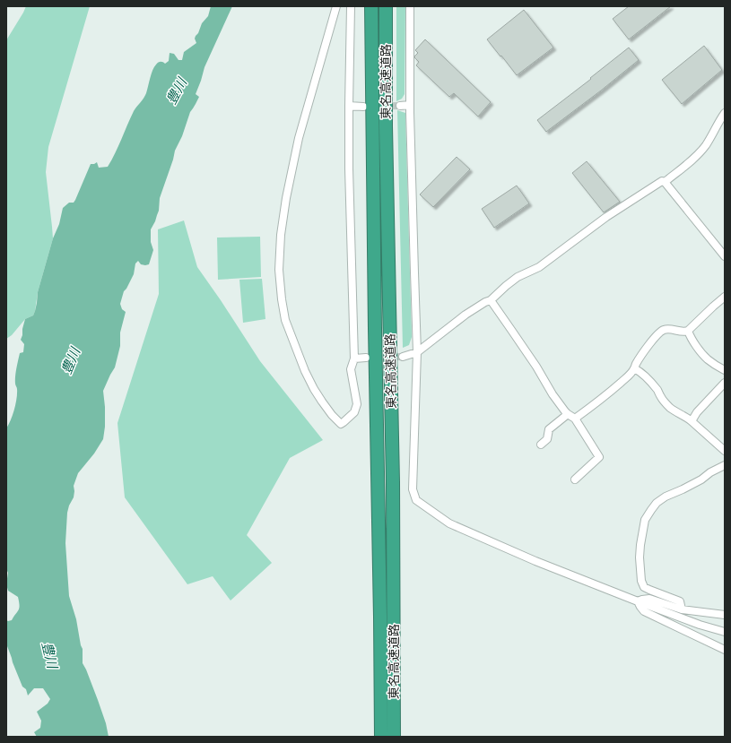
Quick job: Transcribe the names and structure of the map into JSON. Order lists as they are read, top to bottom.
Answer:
{
  "streets": {
    "highway": ["東名高速道路"]
  },
  "water": ["豊川"]
}
